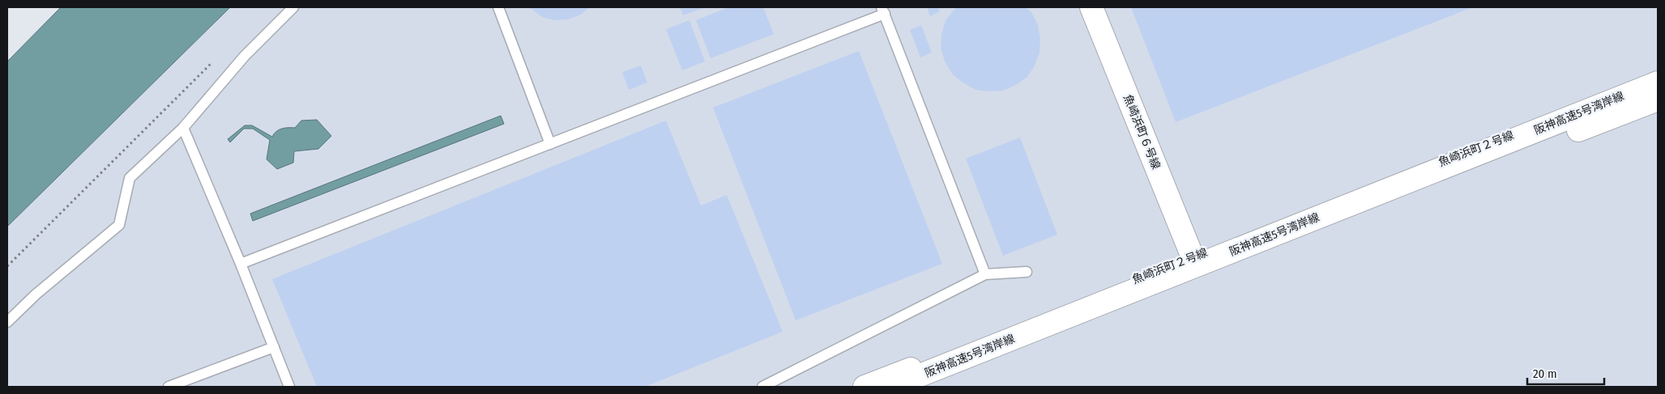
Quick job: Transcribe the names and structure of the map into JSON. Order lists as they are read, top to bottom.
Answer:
{
  "streets": {
    "main road": ["阪神高速5号湾岸線", "魚崎浜町６号線", "魚崎浜町２号線"]
  },
  "crossings": [
    ["阪神高速5号湾岸線", "魚崎浜町２号線"],
    ["魚崎浜町６号線", "魚崎浜町２号線"]
  ],
  "scale_bar": "20 m"
}
